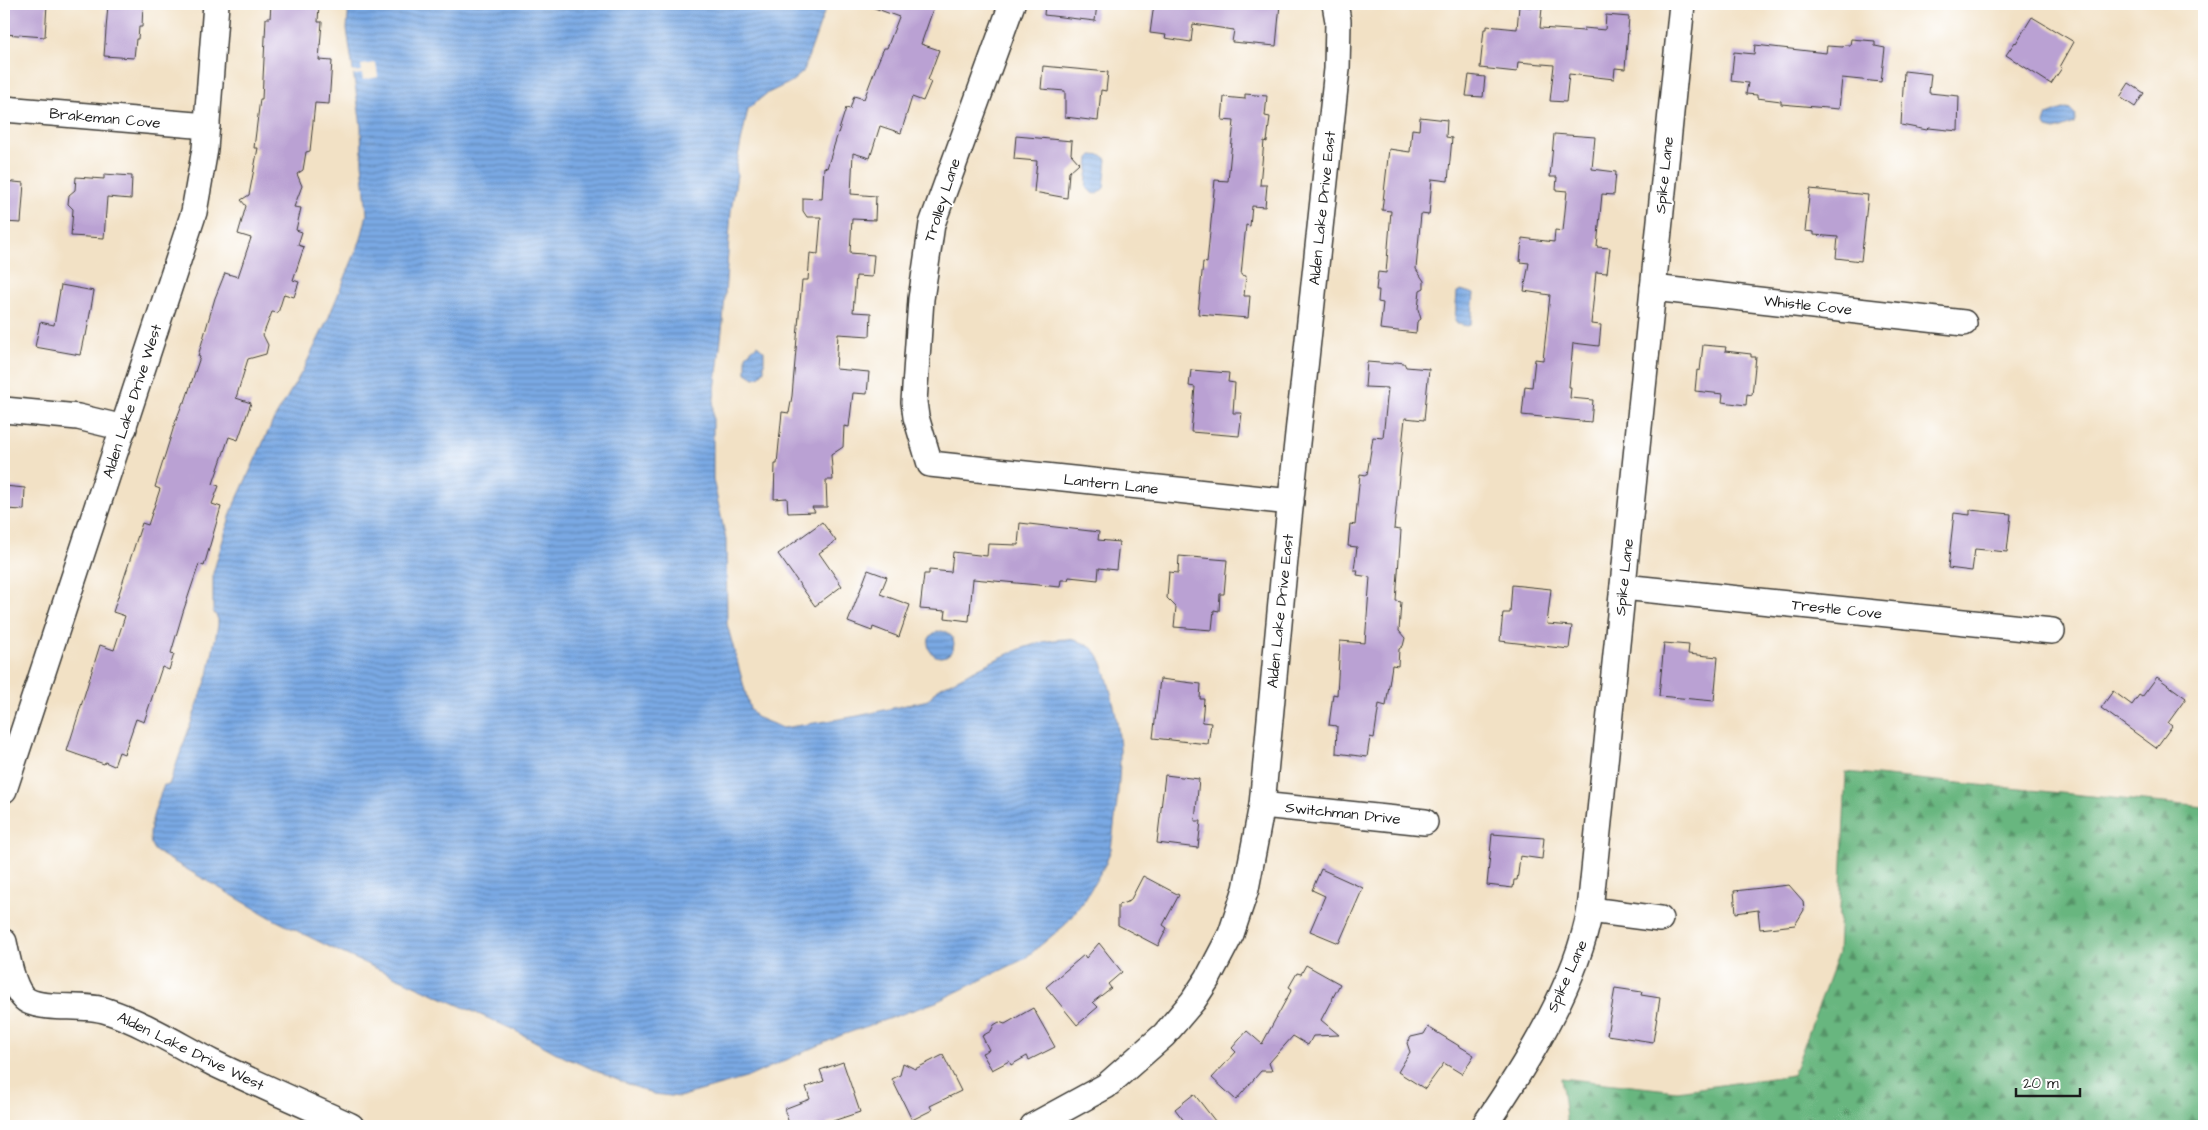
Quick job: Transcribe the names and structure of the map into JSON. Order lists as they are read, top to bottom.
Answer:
{
  "streets": {
    "street": [
      "Brakeman Cove",
      "Spike Lane",
      "Trolley Lane",
      "Alden Lake Drive East",
      "Whistle Cove",
      "Alden Lake Drive West",
      "Lantern Lane",
      "Trestle Cove",
      "Switchman Drive"
    ]
  },
  "crossings": [
    ["Brakeman Cove", "Alden Lake Drive West"],
    ["Spike Lane", "Whistle Cove"],
    ["Spike Lane", "Trestle Cove"],
    ["Trolley Lane", "Lantern Lane"],
    ["Alden Lake Drive East", "Lantern Lane"],
    ["Alden Lake Drive East", "Switchman Drive"]
  ],
  "scale_bar": "20 m"
}
